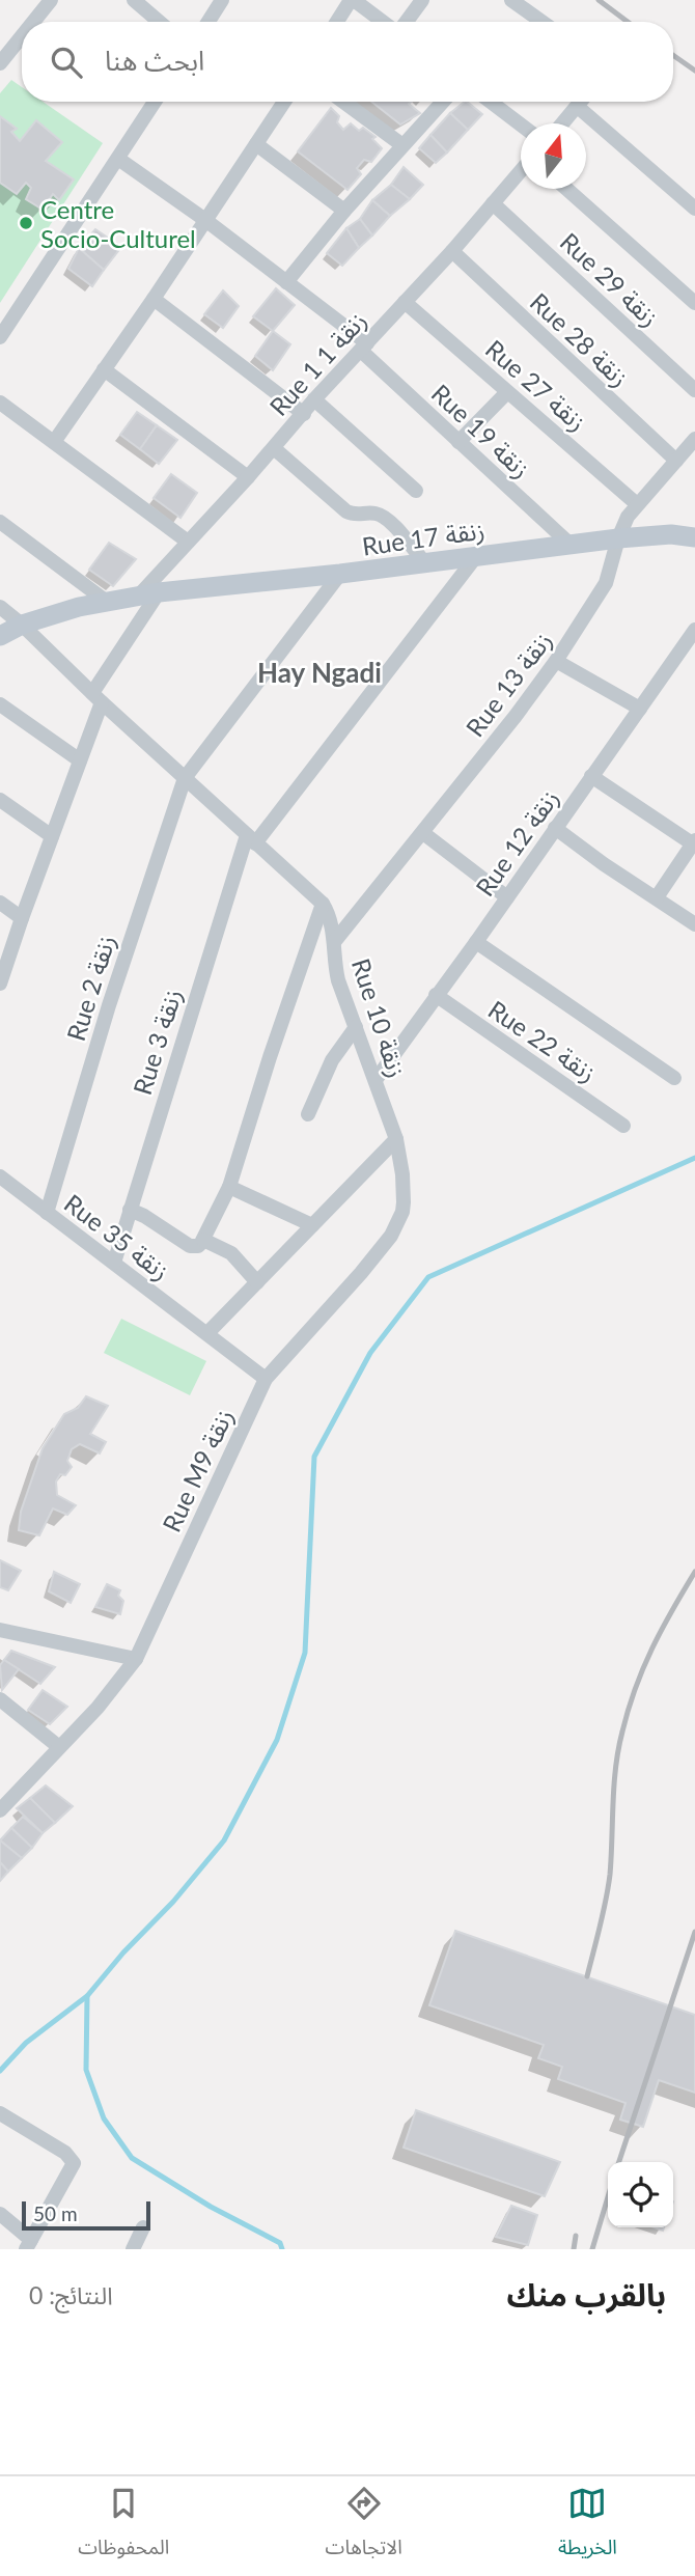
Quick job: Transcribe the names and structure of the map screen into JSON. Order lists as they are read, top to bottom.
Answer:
{
  "streets": {
    "street": [
      "Rue 29 زنقة",
      "Rue 28 زنقة",
      "Rue 1 زنقة 1",
      "Rue 27 زنقة",
      "Rue 19 زنقة",
      "Rue 17 زنقة",
      "Rue 13 زنقة",
      "Rue 12 زنقة",
      "Rue 2 زنقة",
      "Rue 10 زنقة",
      "Rue 22 زنقة",
      "Rue 3 زنقة",
      "Rue 35 زنقة",
      "Rue M9 زنقة"
    ]
  },
  "crossings": [
    ["Rue 29 زنقة", "Rue 1 زنقة 1"],
    ["Rue 28 زنقة", "Rue 1 زنقة 1"],
    ["Rue 28 زنقة", "Rue 13 زنقة"],
    ["Rue 1 زنقة 1", "Rue 27 زنقة"],
    ["Rue 1 زنقة 1", "Rue 19 زنقة"],
    ["Rue 1 زنقة 1", "Rue 17 زنقة"],
    ["Rue 27 زنقة", "Rue 13 زنقة"],
    ["Rue 19 زنقة", "Rue 17 زنقة"],
    ["Rue 17 زنقة", "Rue 13 زنقة"],
    ["Rue 17 زنقة", "Rue 2 زنقة"],
    ["Rue 17 زنقة", "Rue 10 زنقة"],
    ["Rue 13 زنقة", "Rue 10 زنقة"],
    ["Rue 12 زنقة", "Rue 10 زنقة"],
    ["Rue 12 زنقة", "Rue 22 زنقة"],
    ["Rue 2 زنقة", "Rue 10 زنقة"],
    ["Rue 2 زنقة", "Rue 35 زنقة"],
    ["Rue 10 زنقة", "Rue 3 زنقة"],
    ["Rue 10 زنقة", "Rue M9 زنقة"],
    ["Rue 3 زنقة", "Rue 35 زنقة"],
    ["Rue 35 زنقة", "Rue M9 زنقة"]
  ],
  "districts": ["Hay Ngadi"],
  "places": ["Centre Socio-Culturel"],
  "scale_bar": "50 m",
  "north": "top",
  "page": {
    "search": "ابحث هنا",
    "scale": "50 m",
    "heading": ["بالقرب منك", "النتائج: 0"],
    "nav": ["الخريطة", "الاتجاهات", "المحفوظات"]
  }
}
